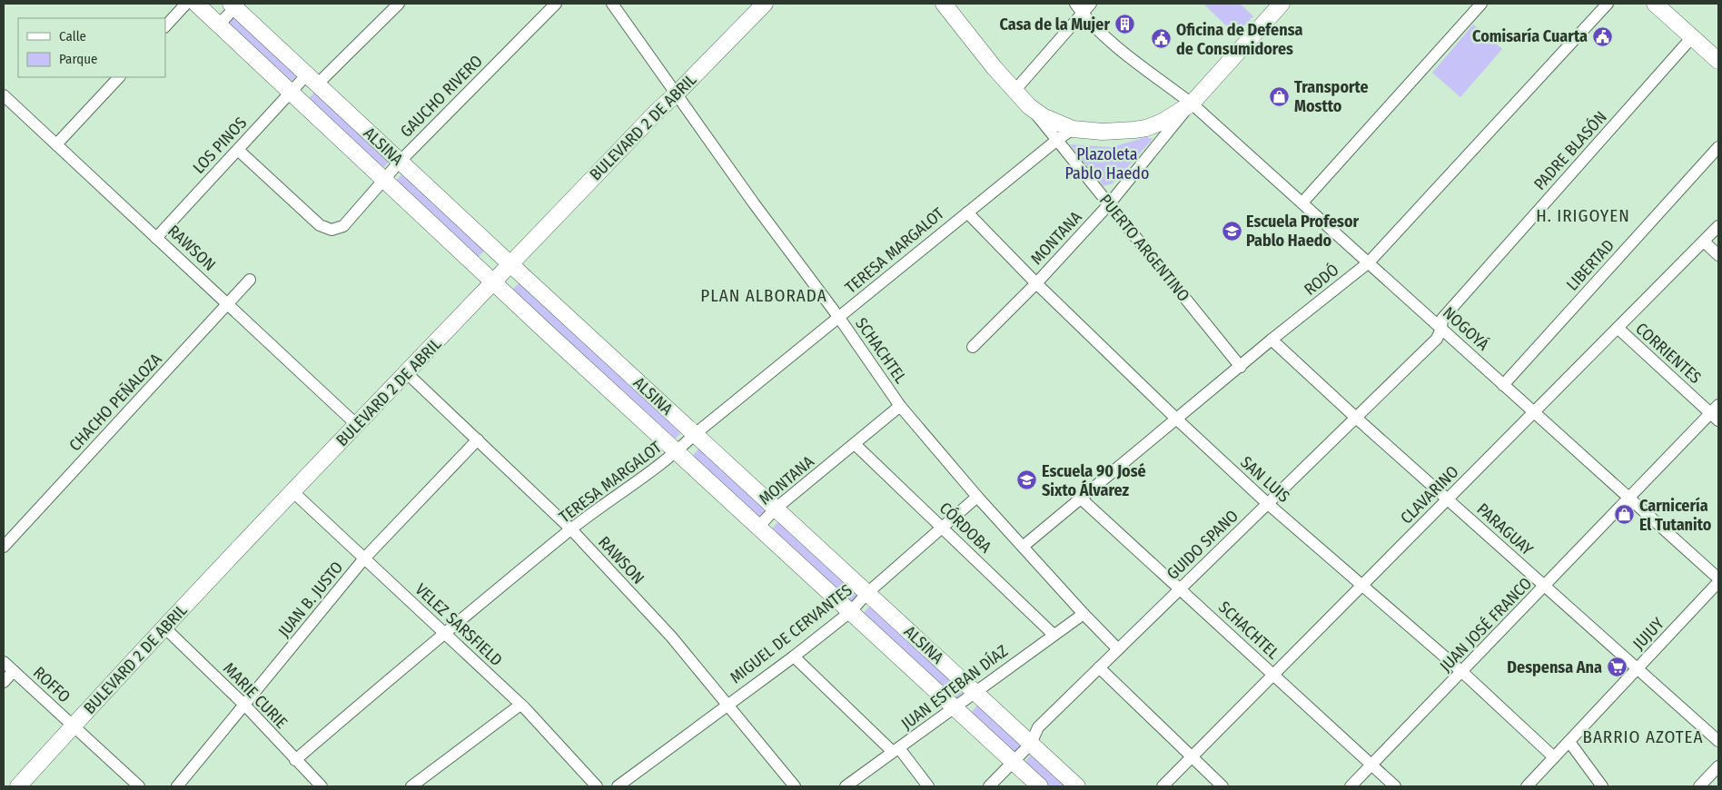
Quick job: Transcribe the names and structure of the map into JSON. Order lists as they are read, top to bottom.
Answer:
{
  "streets": {
    "main road": ["BULEVARD 2 DE ABRIL", "ALSINA", "PUERTO ARGENTINO"],
    "street": [
      "GAUCHO RIVERO",
      "LOS PINOS",
      "PADRE BLASÓN",
      "MONTANA",
      "RAWSON",
      "TERESA MARGALOT",
      "LIBERTAD",
      "RODÓ",
      "NOGOYÁ",
      "SCHACHTEL",
      "CORRIENTES",
      "CHACHO PEÑALOZA",
      "SAN LUIS",
      "CLAVARINO",
      "CÓRDOBA",
      "PARAGUAY",
      "GUIDO SPANO",
      "JUAN B. JUSTO",
      "VELEZ SARSFIELD",
      "JUAN JOSÉ FRANCO",
      "MIGUEL DE CERVANTES",
      "JUJUY",
      "ROFFO",
      "JUAN ESTEBAN DÍAZ",
      "MARIE CURIE"
    ]
  },
  "crossings": [
    ["GAUCHO RIVERO", "LOS PINOS"],
    ["GAUCHO RIVERO", "ALSINA"],
    ["BULEVARD 2 DE ABRIL", "ALSINA"],
    ["BULEVARD 2 DE ABRIL", "RAWSON"],
    ["BULEVARD 2 DE ABRIL", "SCHACHTEL"],
    ["BULEVARD 2 DE ABRIL", "VELEZ SARSFIELD"],
    ["BULEVARD 2 DE ABRIL", "ROFFO"],
    ["BULEVARD 2 DE ABRIL", "MARIE CURIE"],
    ["LOS PINOS", "ALSINA"],
    ["LOS PINOS", "RAWSON"],
    ["ALSINA", "MONTANA"],
    ["ALSINA", "TERESA MARGALOT"],
    ["ALSINA", "GUIDO SPANO"],
    ["ALSINA", "MIGUEL DE CERVANTES"],
    ["ALSINA", "JUAN ESTEBAN DÍAZ"],
    ["PADRE BLASÓN", "NOGOYÁ"],
    ["PADRE BLASÓN", "GUIDO SPANO"],
    ["MONTANA", "PUERTO ARGENTINO"],
    ["MONTANA", "NOGOYÁ"],
    ["MONTANA", "SCHACHTEL"],
    ["MONTANA", "SAN LUIS"],
    ["MONTANA", "CÓRDOBA"],
    ["RAWSON", "TERESA MARGALOT"],
    ["RAWSON", "CHACHO PEÑALOZA"],
    ["RAWSON", "JUAN B. JUSTO"],
    ["RAWSON", "MIGUEL DE CERVANTES"],
    ["PUERTO ARGENTINO", "TERESA MARGALOT"],
    ["PUERTO ARGENTINO", "RODÓ"],
    ["TERESA MARGALOT", "SCHACHTEL"],
    ["TERESA MARGALOT", "SAN LUIS"],
    ["TERESA MARGALOT", "VELEZ SARSFIELD"],
    ["TERESA MARGALOT", "MARIE CURIE"],
    ["LIBERTAD", "NOGOYÁ"],
    ["RODÓ", "NOGOYÁ"],
    ["RODÓ", "SCHACHTEL"],
    ["RODÓ", "SAN LUIS"],
    ["RODÓ", "PARAGUAY"],
    ["NOGOYÁ", "CLAVARINO"],
    ["NOGOYÁ", "GUIDO SPANO"],
    ["NOGOYÁ", "JUAN JOSÉ FRANCO"],
    ["SCHACHTEL", "CLAVARINO"],
    ["SCHACHTEL", "GUIDO SPANO"],
    ["SCHACHTEL", "JUAN JOSÉ FRANCO"],
    ["SCHACHTEL", "MIGUEL DE CERVANTES"],
    ["SCHACHTEL", "JUAN ESTEBAN DÍAZ"],
    ["CORRIENTES", "CLAVARINO"],
    ["CORRIENTES", "JUAN JOSÉ FRANCO"],
    ["SAN LUIS", "CLAVARINO"],
    ["SAN LUIS", "GUIDO SPANO"],
    ["SAN LUIS", "JUAN JOSÉ FRANCO"],
    ["SAN LUIS", "JUJUY"],
    ["CLAVARINO", "PARAGUAY"],
    ["CÓRDOBA", "MIGUEL DE CERVANTES"],
    ["CÓRDOBA", "JUAN ESTEBAN DÍAZ"],
    ["PARAGUAY", "GUIDO SPANO"],
    ["PARAGUAY", "JUAN JOSÉ FRANCO"],
    ["PARAGUAY", "JUJUY"],
    ["JUAN B. JUSTO", "VELEZ SARSFIELD"],
    ["JUAN B. JUSTO", "MARIE CURIE"]
  ],
  "districts": ["H. IRIGOYEN", "PLAN ALBORADA", "BARRIO AZOTEA"],
  "parks": ["Plazoleta Pablo Haedo"],
  "places": {
    "building": ["Casa de la Mujer"],
    "public building": ["Comisaría Cuarta", "Oficina de Defensa de Consumidores"],
    "shop": ["Transporte Mostto", "Carnicería El Tutanito"],
    "school or university": ["Escuela Profesor Pablo Haedo", "Escuela 90 José Sixto Álvarez"],
    "supermarket": ["Despensa Ana"]
  },
  "legend": ["Calle", "Parque"]
}
